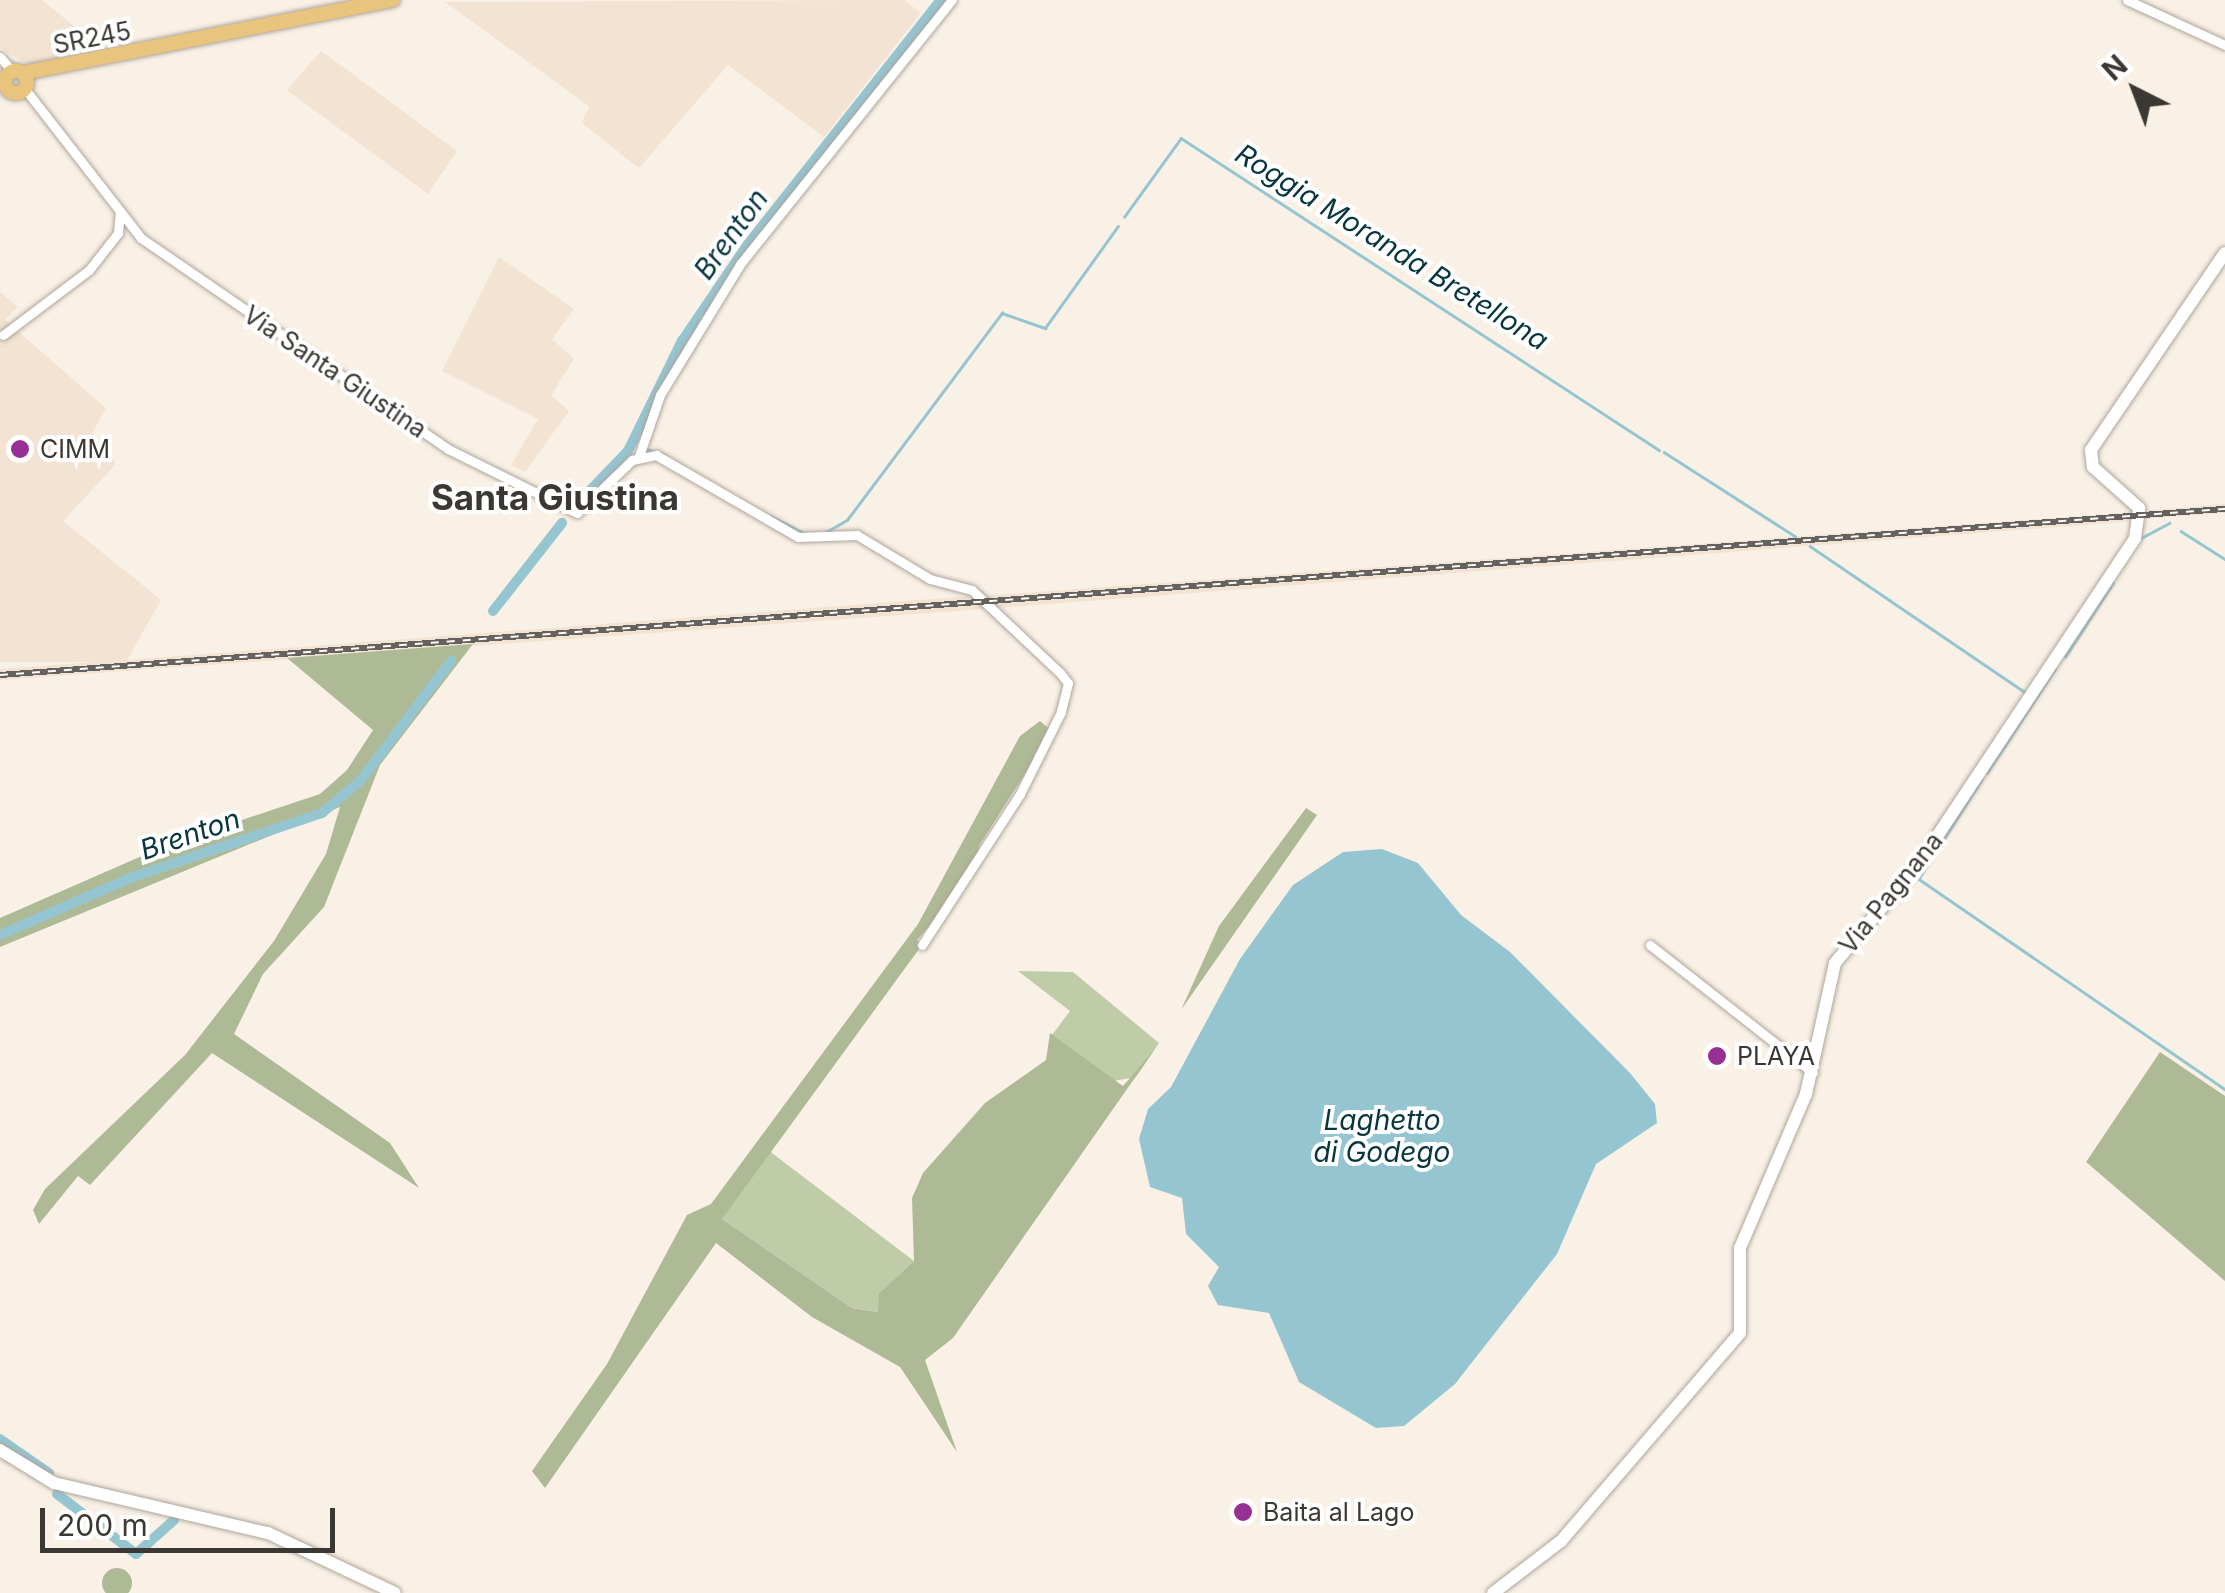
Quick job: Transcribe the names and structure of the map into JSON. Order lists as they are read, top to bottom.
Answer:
{
  "streets": {
    "main road": ["SR245"],
    "street": ["Via Santa Giustina", "Via Pagnana"]
  },
  "crossings": [
    ["SR245", "Via Santa Giustina"]
  ],
  "districts": ["Santa Giustina"],
  "water": ["Brenton", "Roggia Moranda Bretellona", "Laghetto di Godego"],
  "places": ["CIMM", "PLAYA", "Baita al Lago"],
  "scale_bar": "200 m",
  "north": "top left"
}
